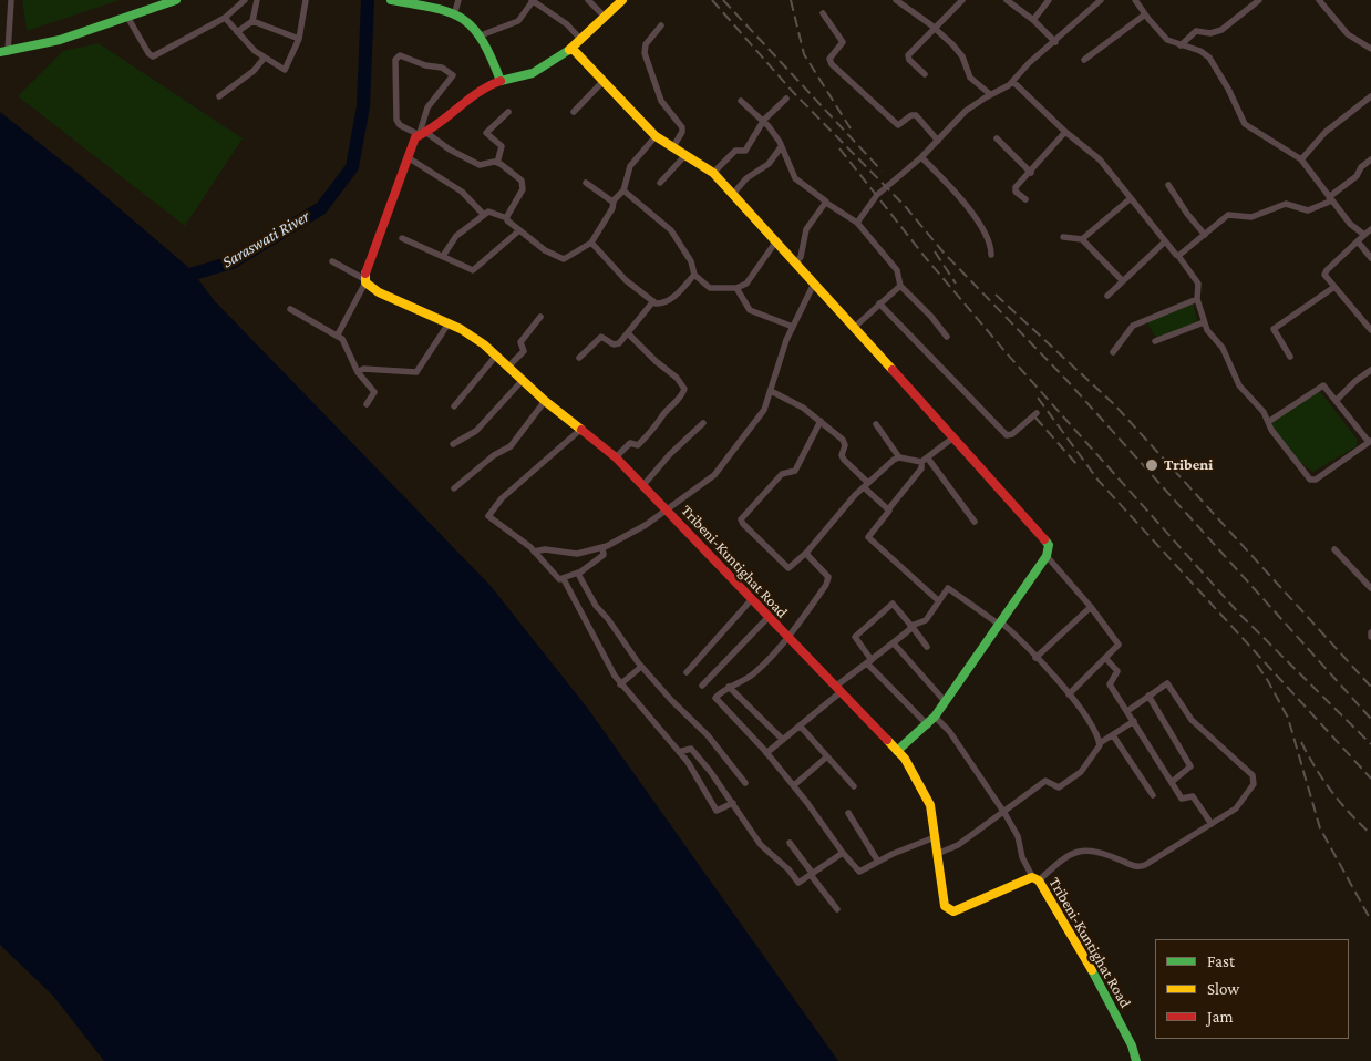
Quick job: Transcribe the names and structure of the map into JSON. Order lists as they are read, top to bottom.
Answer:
{
  "streets": {
    "main road": ["Tribeni-Kuntighat Road"]
  },
  "water": ["Saraswati River"],
  "places": ["Tribeni"],
  "legend": ["Fast", "Slow", "Jam"]
}
